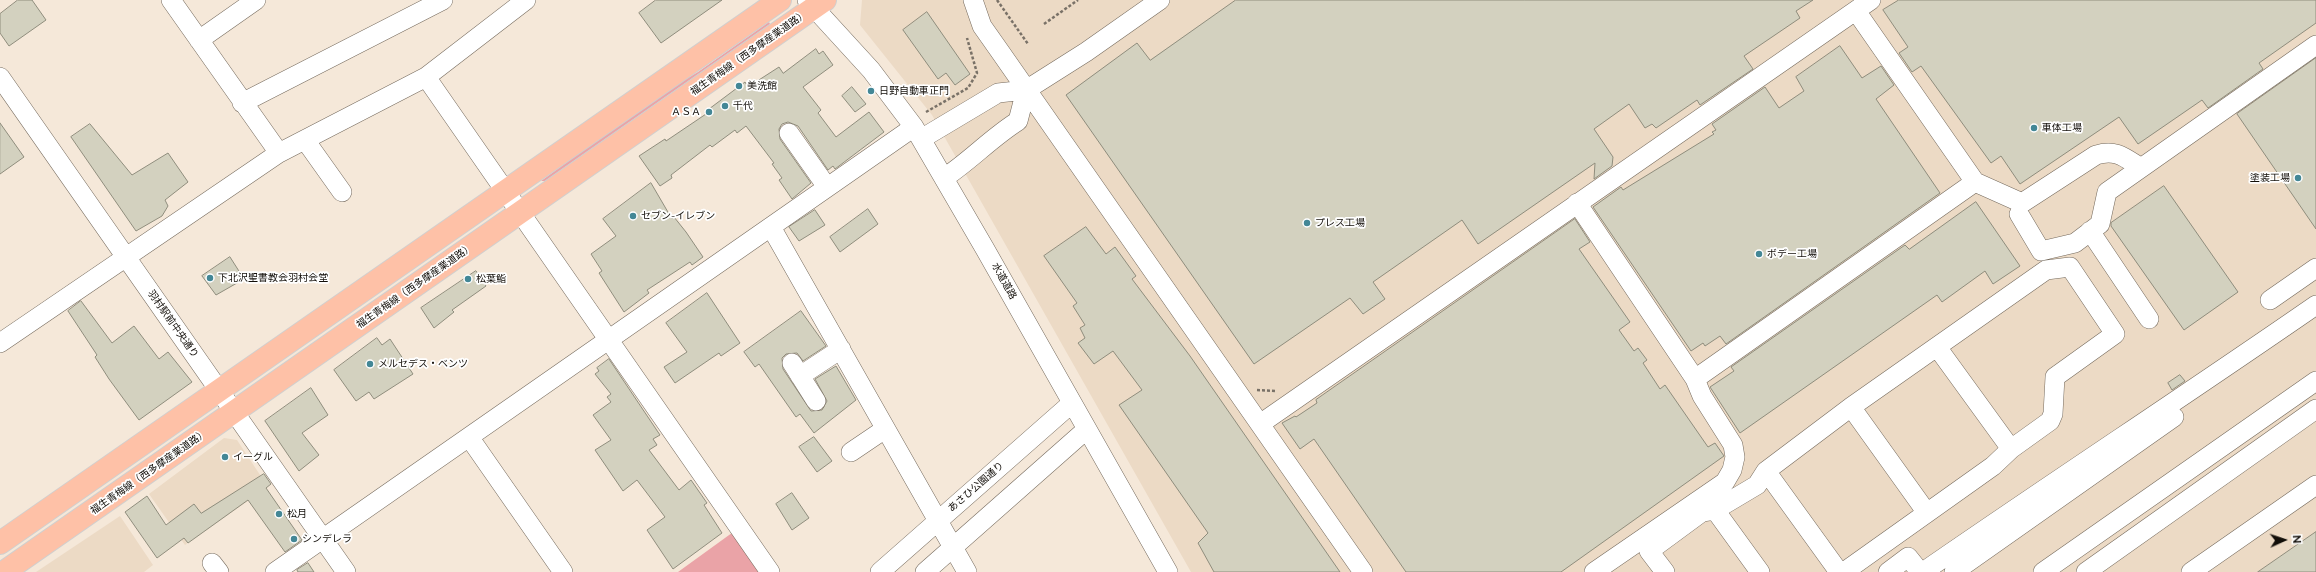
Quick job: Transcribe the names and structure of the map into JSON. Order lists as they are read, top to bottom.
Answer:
{
  "streets": {
    "main road": ["福生青梅線（西多摩産業道路）"],
    "street": ["水道道路", "羽村駅前中央通り", "あさひ公園通り"]
  },
  "crossings": [
    ["福生青梅線（西多摩産業道路）", "水道道路"],
    ["福生青梅線（西多摩産業道路）", "羽村駅前中央通り"],
    ["水道道路", "あさひ公園通り"]
  ],
  "places": [
    "美洗館",
    "日野自動車正門",
    "千代",
    "ＡＳＡ",
    "車体工場",
    "塗装工場",
    "セブン-イレブン",
    "プレス工場",
    "ボデー工場",
    "下北沢聖書教会羽村会堂",
    "松葉鮨",
    "メルセデス・ベンツ",
    "イーグル",
    "松月",
    "シンデレラ"
  ],
  "north": "right"
}
